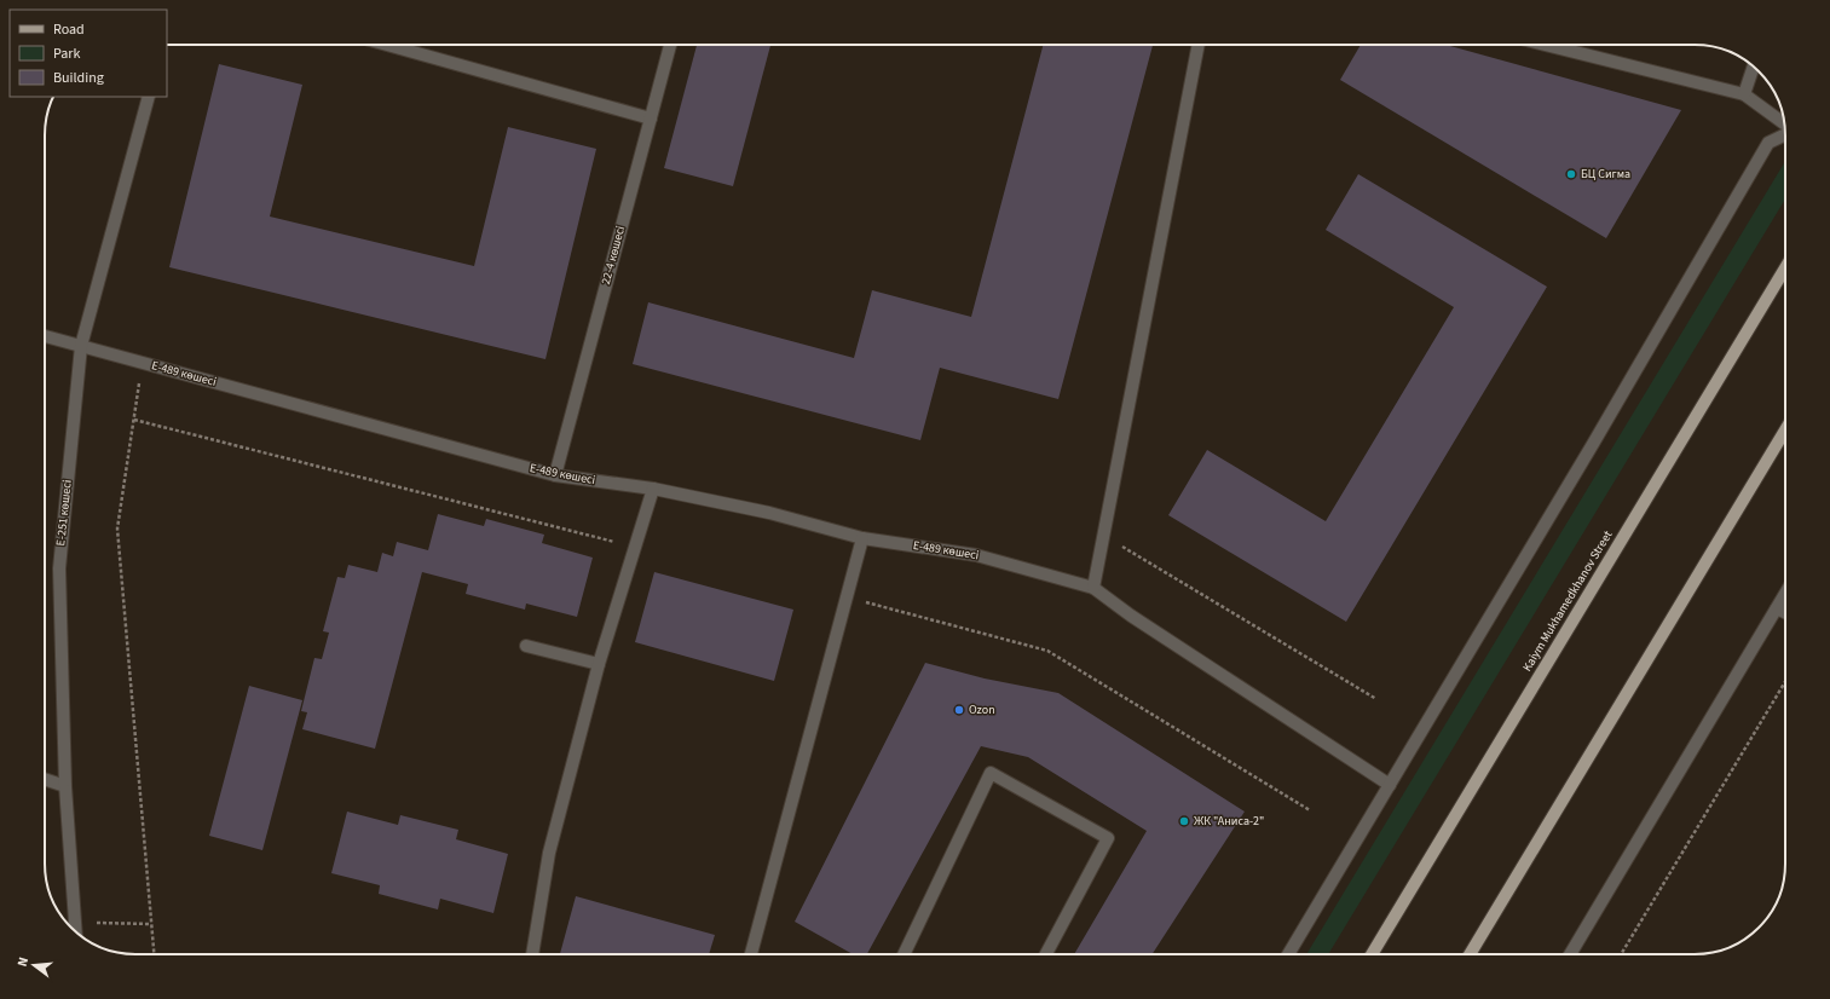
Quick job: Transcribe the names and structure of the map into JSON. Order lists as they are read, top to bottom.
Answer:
{
  "streets": {
    "main road": ["Kaiym Mukhamedkhanov Street"],
    "street": ["22-4 көшесі", "Е-489 көшесі", "Е-251 көшесі"]
  },
  "crossings": [
    ["22-4 көшесі", "Е-489 көшесі"],
    ["Е-489 көшесі", "Е-251 көшесі"]
  ],
  "places": ["БЦ Сигма", "Ozon", "ЖК \"Аниса-2\""],
  "legend": ["Road", "Park", "Building"],
  "north": "left"
}
